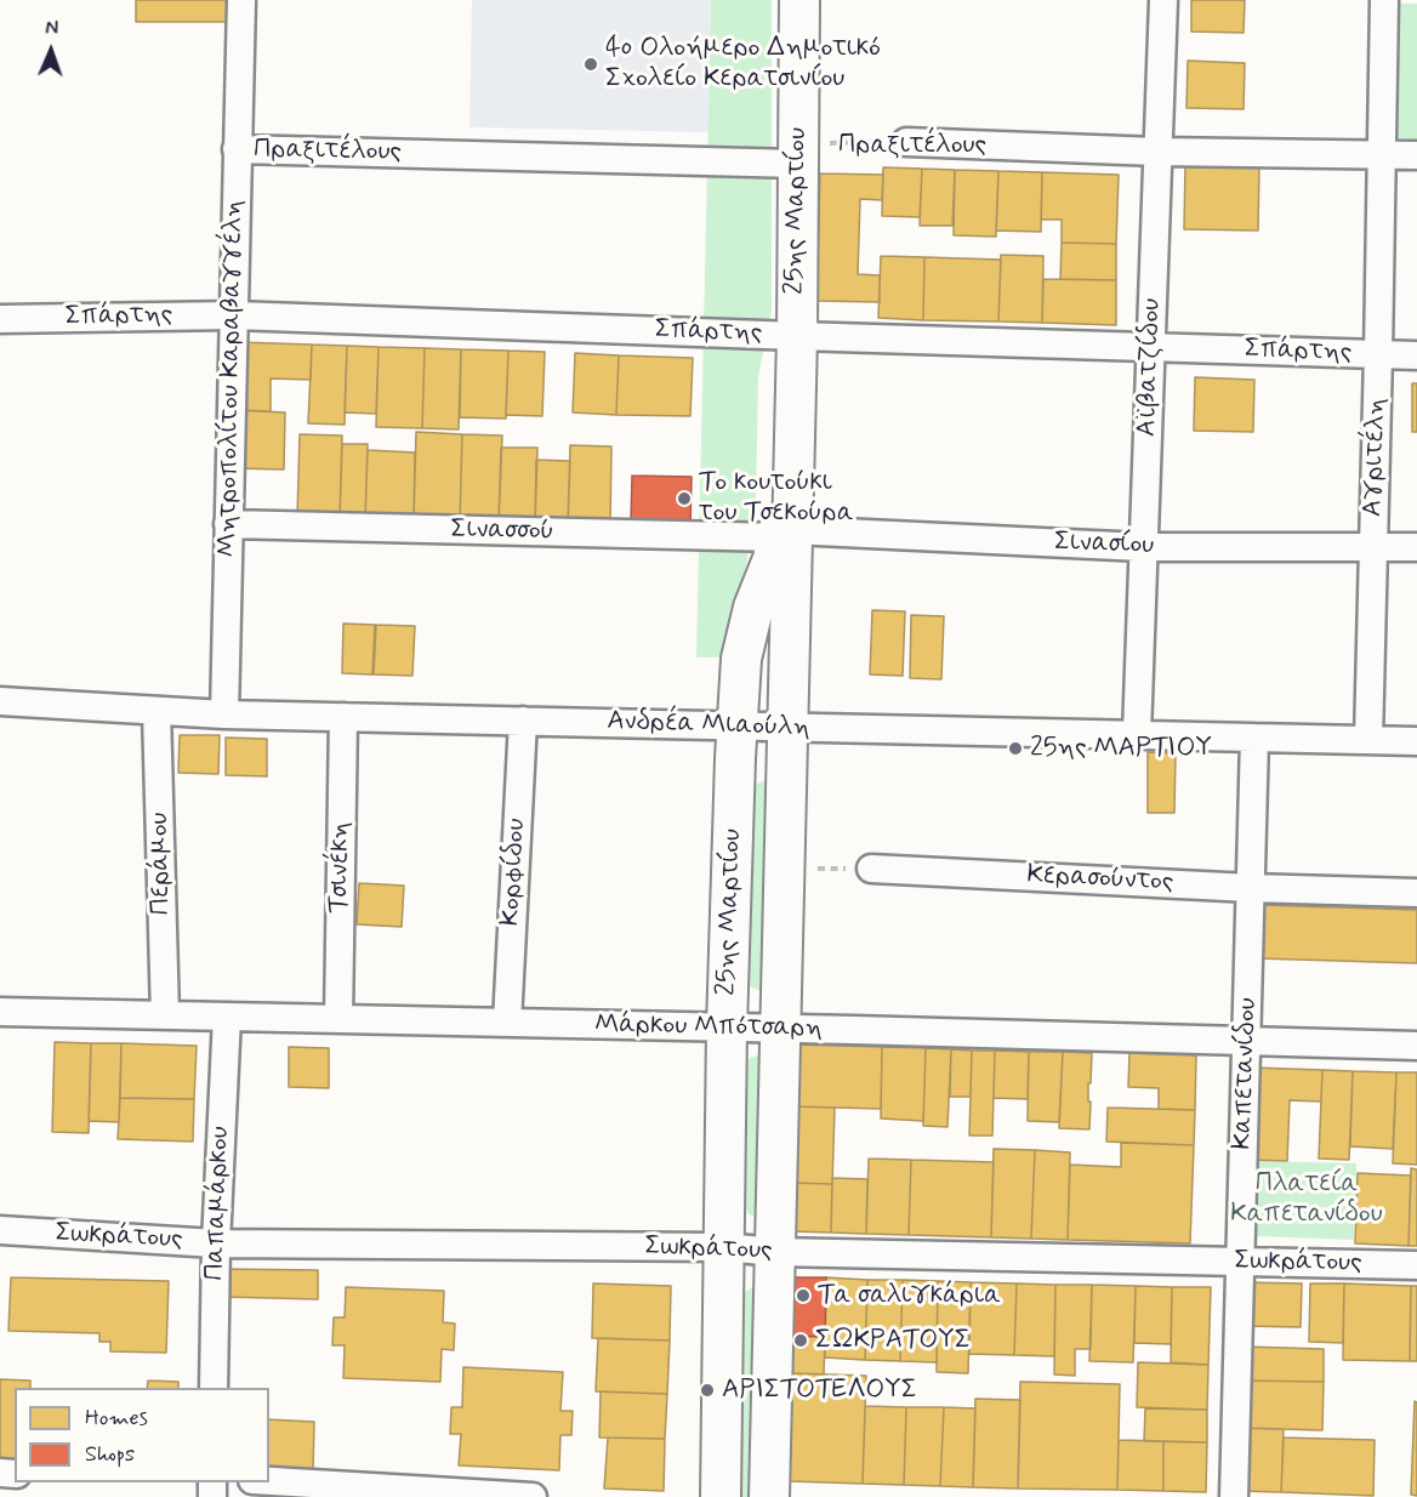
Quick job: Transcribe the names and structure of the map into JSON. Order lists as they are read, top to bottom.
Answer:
{
  "streets": {
    "street": [
      "Πραξιτέλους",
      "25ης Μαρτίου",
      "Σπάρτης",
      "Αϊβατζίδου",
      "Μητροπολίτου Καραβαγγέλη",
      "Αγριτέλη",
      "Σινασσού",
      "Σινασίου",
      "Ανδρέα Μιαούλη",
      "Περάμου",
      "Τσινέκη",
      "Κορφίδου",
      "Κερασούντος",
      "Μάρκου Μπότσαρη",
      "Καπετανίδου",
      "Παπαμάρκου",
      "Σωκράτους"
    ]
  },
  "crossings": [
    ["Πραξιτέλους", "25ης Μαρτίου"],
    ["Πραξιτέλους", "Αϊβατζίδου"],
    ["Πραξιτέλους", "Μητροπολίτου Καραβαγγέλη"],
    ["Πραξιτέλους", "Αγριτέλη"],
    ["25ης Μαρτίου", "Σπάρτης"],
    ["25ης Μαρτίου", "Σινασσού"],
    ["25ης Μαρτίου", "Σινασίου"],
    ["25ης Μαρτίου", "Ανδρέα Μιαούλη"],
    ["25ης Μαρτίου", "Μάρκου Μπότσαρη"],
    ["25ης Μαρτίου", "Σωκράτους"],
    ["Σπάρτης", "Αϊβατζίδου"],
    ["Σπάρτης", "Μητροπολίτου Καραβαγγέλη"],
    ["Σπάρτης", "Αγριτέλη"],
    ["Αϊβατζίδου", "Σινασίου"],
    ["Αϊβατζίδου", "Ανδρέα Μιαούλη"],
    ["Μητροπολίτου Καραβαγγέλη", "Σινασσού"],
    ["Μητροπολίτου Καραβαγγέλη", "Ανδρέα Μιαούλη"],
    ["Αγριτέλη", "Σινασίου"],
    ["Αγριτέλη", "Ανδρέα Μιαούλη"],
    ["Σινασσού", "Σινασίου"],
    ["Ανδρέα Μιαούλη", "Περάμου"],
    ["Ανδρέα Μιαούλη", "Τσινέκη"],
    ["Ανδρέα Μιαούλη", "Κορφίδου"],
    ["Ανδρέα Μιαούλη", "Καπετανίδου"],
    ["Περάμου", "Μάρκου Μπότσαρη"],
    ["Τσινέκη", "Μάρκου Μπότσαρη"],
    ["Κορφίδου", "Μάρκου Μπότσαρη"],
    ["Κερασούντος", "Καπετανίδου"],
    ["Μάρκου Μπότσαρη", "Καπετανίδου"],
    ["Μάρκου Μπότσαρη", "Παπαμάρκου"],
    ["Καπετανίδου", "Σωκράτους"],
    ["Παπαμάρκου", "Σωκράτους"]
  ],
  "parks": ["Πλατεία Καπετανίδου"],
  "places": [
    "4o Ολοήμερο Δημοτικό Σχολείο Κερατσινίου",
    "Το κουτούκι του Τσεκούρα",
    "25ης ΜΑΡΤΙΟΥ",
    "Τα σαλιγκάρια",
    "ΣΩΚΡΑΤΟΥΣ",
    "ΑΡΙΣΤΟΤΕΛΟΥΣ"
  ],
  "legend": ["Homes", "Shops"],
  "north": "top"
}
